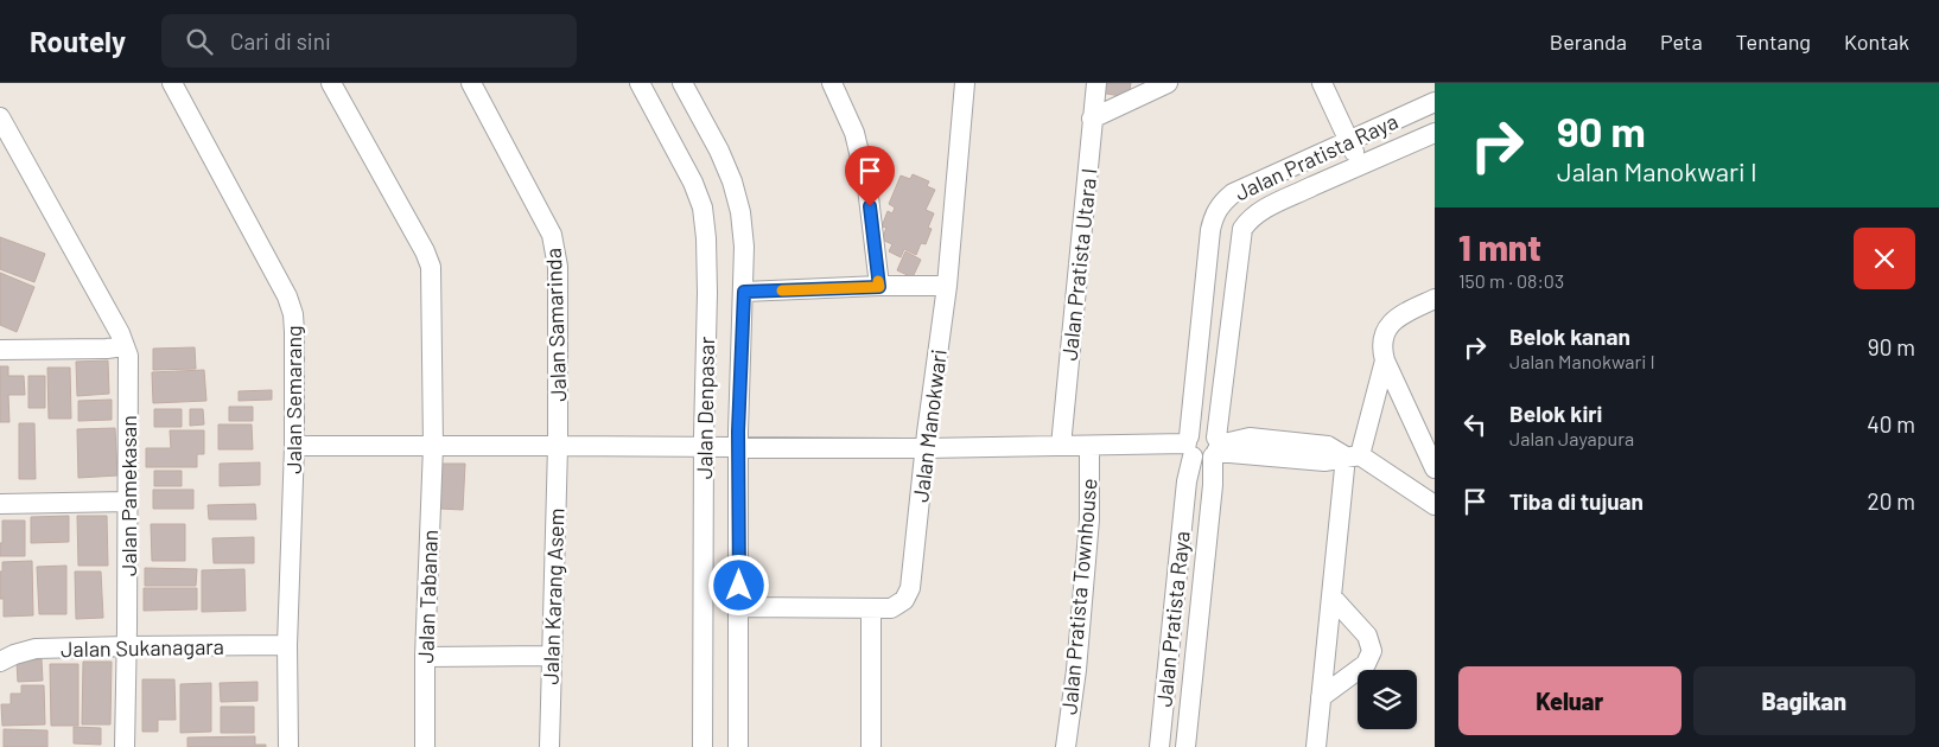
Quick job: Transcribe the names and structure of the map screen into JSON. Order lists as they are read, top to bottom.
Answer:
{
  "streets": {
    "street": [
      "Jalan Pratista Raya",
      "Jalan Pratista Utara I",
      "Jalan Samarinda",
      "Jalan Semarang",
      "Jalan Denpasar",
      "Jalan Manokwari",
      "Jalan Pamekasan",
      "Jalan Tabanan",
      "Jalan Karang Asem",
      "Jalan Pratista Townhouse",
      "Jalan Sukanagara"
    ]
  },
  "crossings": [
    ["Jalan Samarinda", "Jalan Karang Asem"],
    ["Jalan Semarang", "Jalan Sukanagara"],
    ["Jalan Pamekasan", "Jalan Sukanagara"]
  ],
  "page": {
    "header": "Routely",
    "search": "Cari di sini",
    "nav": [
      "Beranda",
      "Peta",
      "Tentang",
      "Kontak"
    ],
    "turn": ["90 m", "Jalan Manokwari I"],
    "heading": ["1 mnt", "150 m · 08:03"],
    "list": [
      {
        "name": "Belok kanan",
        "note": "Jalan Manokwari I",
        "value": "90 m"
      },
      {
        "name": "Belok kiri",
        "note": "Jalan Jayapura",
        "value": "40 m"
      },
      {
        "name": "Tiba di tujuan",
        "value": "20 m"
      }
    ],
    "buttons": ["Keluar", "Bagikan"]
  }
}
